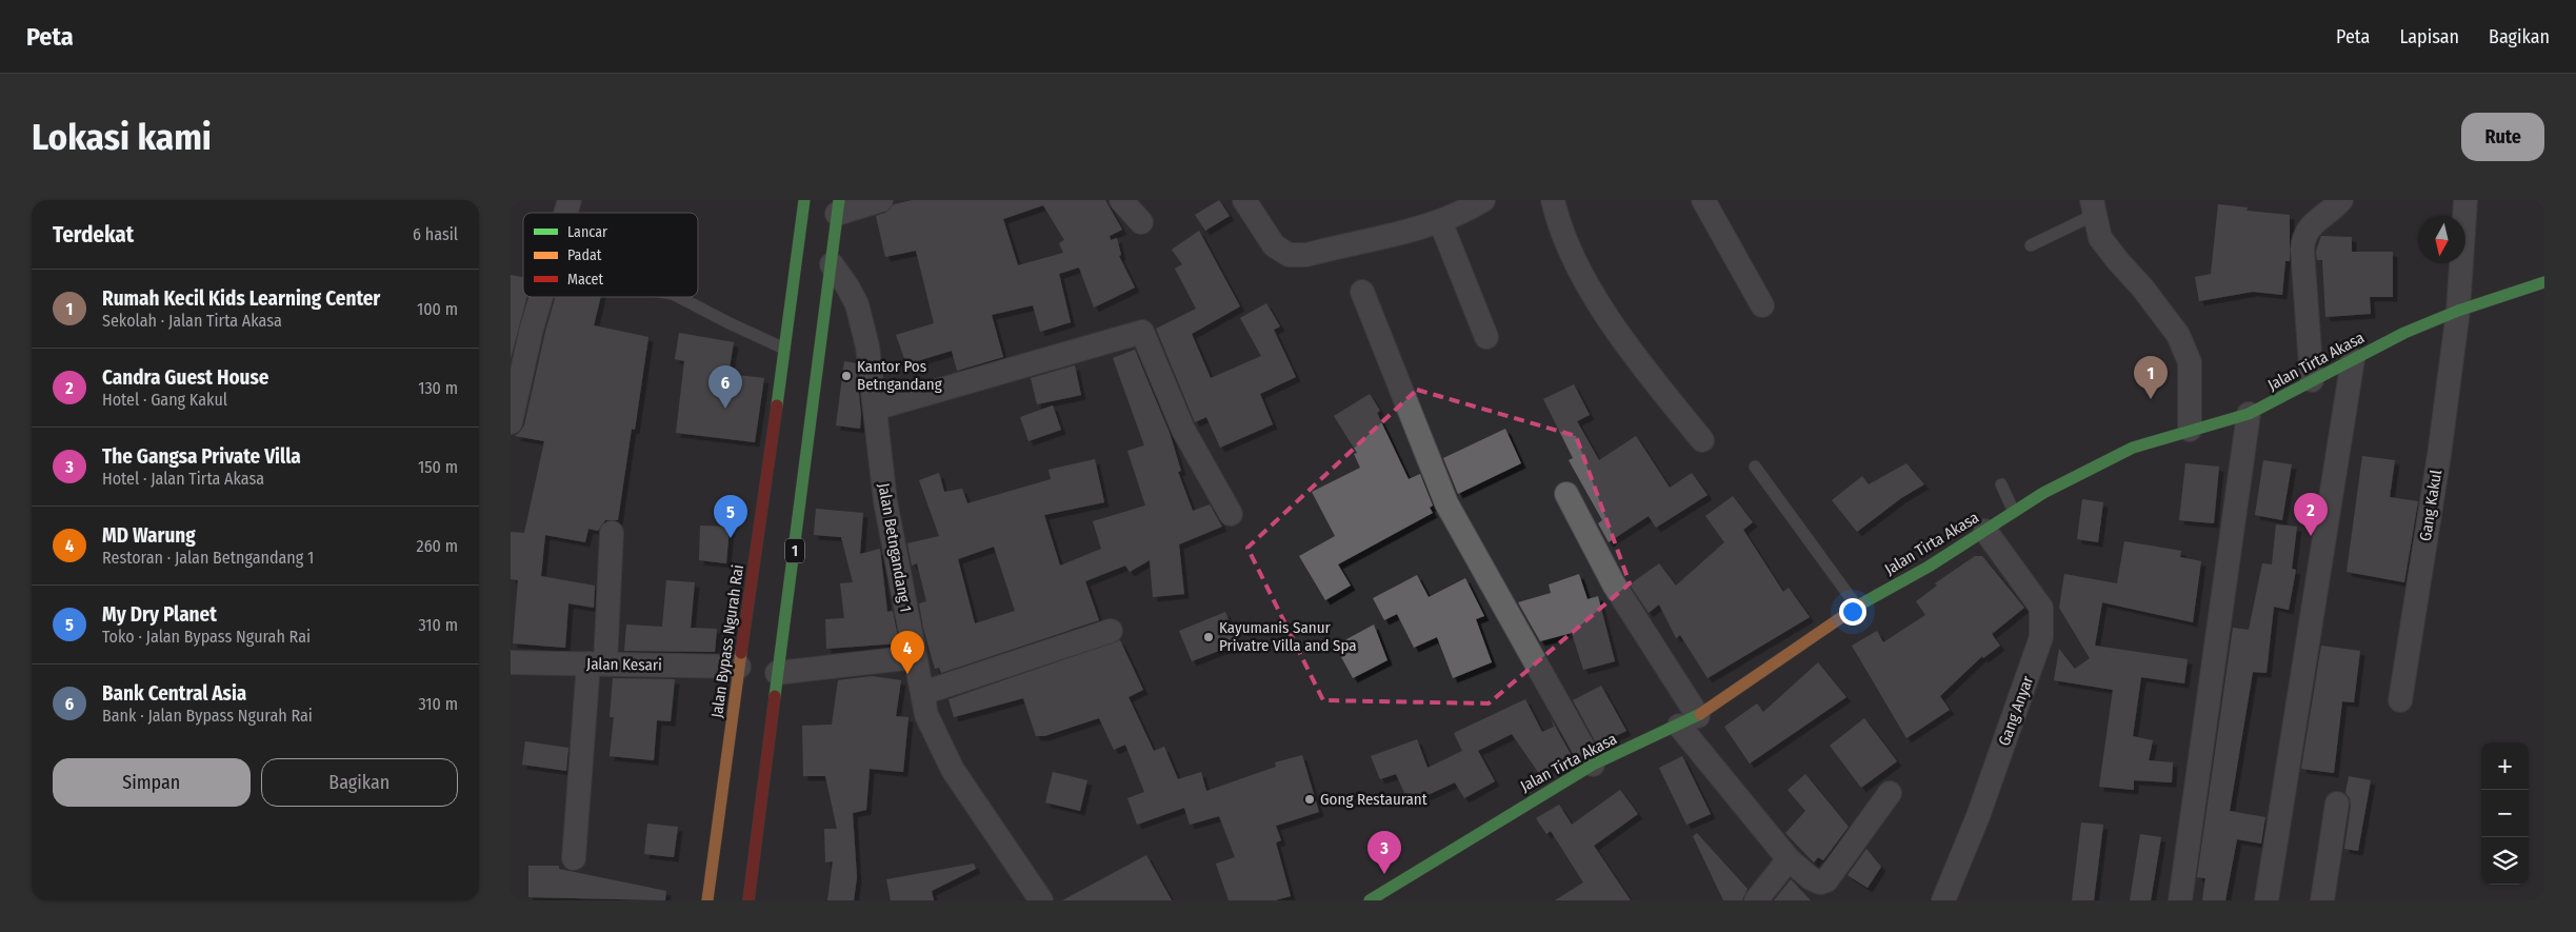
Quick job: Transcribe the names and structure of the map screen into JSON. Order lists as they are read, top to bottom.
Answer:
{
  "streets": {
    "main road": ["Jalan Tirta Akasa", "1", "Jalan Bypass Ngurah Rai"],
    "street": [
      "Gang Kakul",
      "Jalan Betngandang 1",
      "Jalan Kesari",
      "Gang Anyar"
    ]
  },
  "crossings": [
    ["Jalan Tirta Akasa", "Gang Kakul"],
    ["Jalan Tirta Akasa", "Gang Anyar"],
    ["Jalan Betngandang 1", "1"],
    ["Jalan Bypass Ngurah Rai", "Jalan Kesari"]
  ],
  "places": ["Kantor Pos Betngandang", "Kayumanis Sanur Privatre Villa and Spa", "Gong Restaurant"],
  "legend": ["Lancar", "Padat", "Macet"],
  "north": "bottom",
  "page": {
    "header": "Peta",
    "nav": ["Peta", "Lapisan", "Bagikan"],
    "buttons": [
      "Rute",
      ["Simpan", "Bagikan"]
    ],
    "title": "Lokasi kami",
    "heading": ["Terdekat", "6 hasil"],
    "list": [
      {
        "mark": "1",
        "name": "Rumah Kecil Kids Learning Center",
        "note": "Sekolah · Jalan Tirta Akasa",
        "value": "100 m"
      },
      {
        "mark": "2",
        "name": "Candra Guest House",
        "note": "Hotel · Gang Kakul",
        "value": "130 m"
      },
      {
        "mark": "3",
        "name": "The Gangsa Private Villa",
        "note": "Hotel · Jalan Tirta Akasa",
        "value": "150 m"
      },
      {
        "mark": "4",
        "name": "MD Warung",
        "note": "Restoran · Jalan Betngandang 1",
        "value": "260 m"
      },
      {
        "mark": "5",
        "name": "My Dry Planet",
        "note": "Toko · Jalan Bypass Ngurah Rai",
        "value": "310 m"
      },
      {
        "mark": "6",
        "name": "Bank Central Asia",
        "note": "Bank · Jalan Bypass Ngurah Rai",
        "value": "310 m"
      }
    ],
    "pins": [
      "1",
      "6",
      "2",
      "5",
      "4",
      "3"
    ],
    "map_buttons": ["+", "−"]
  }
}
